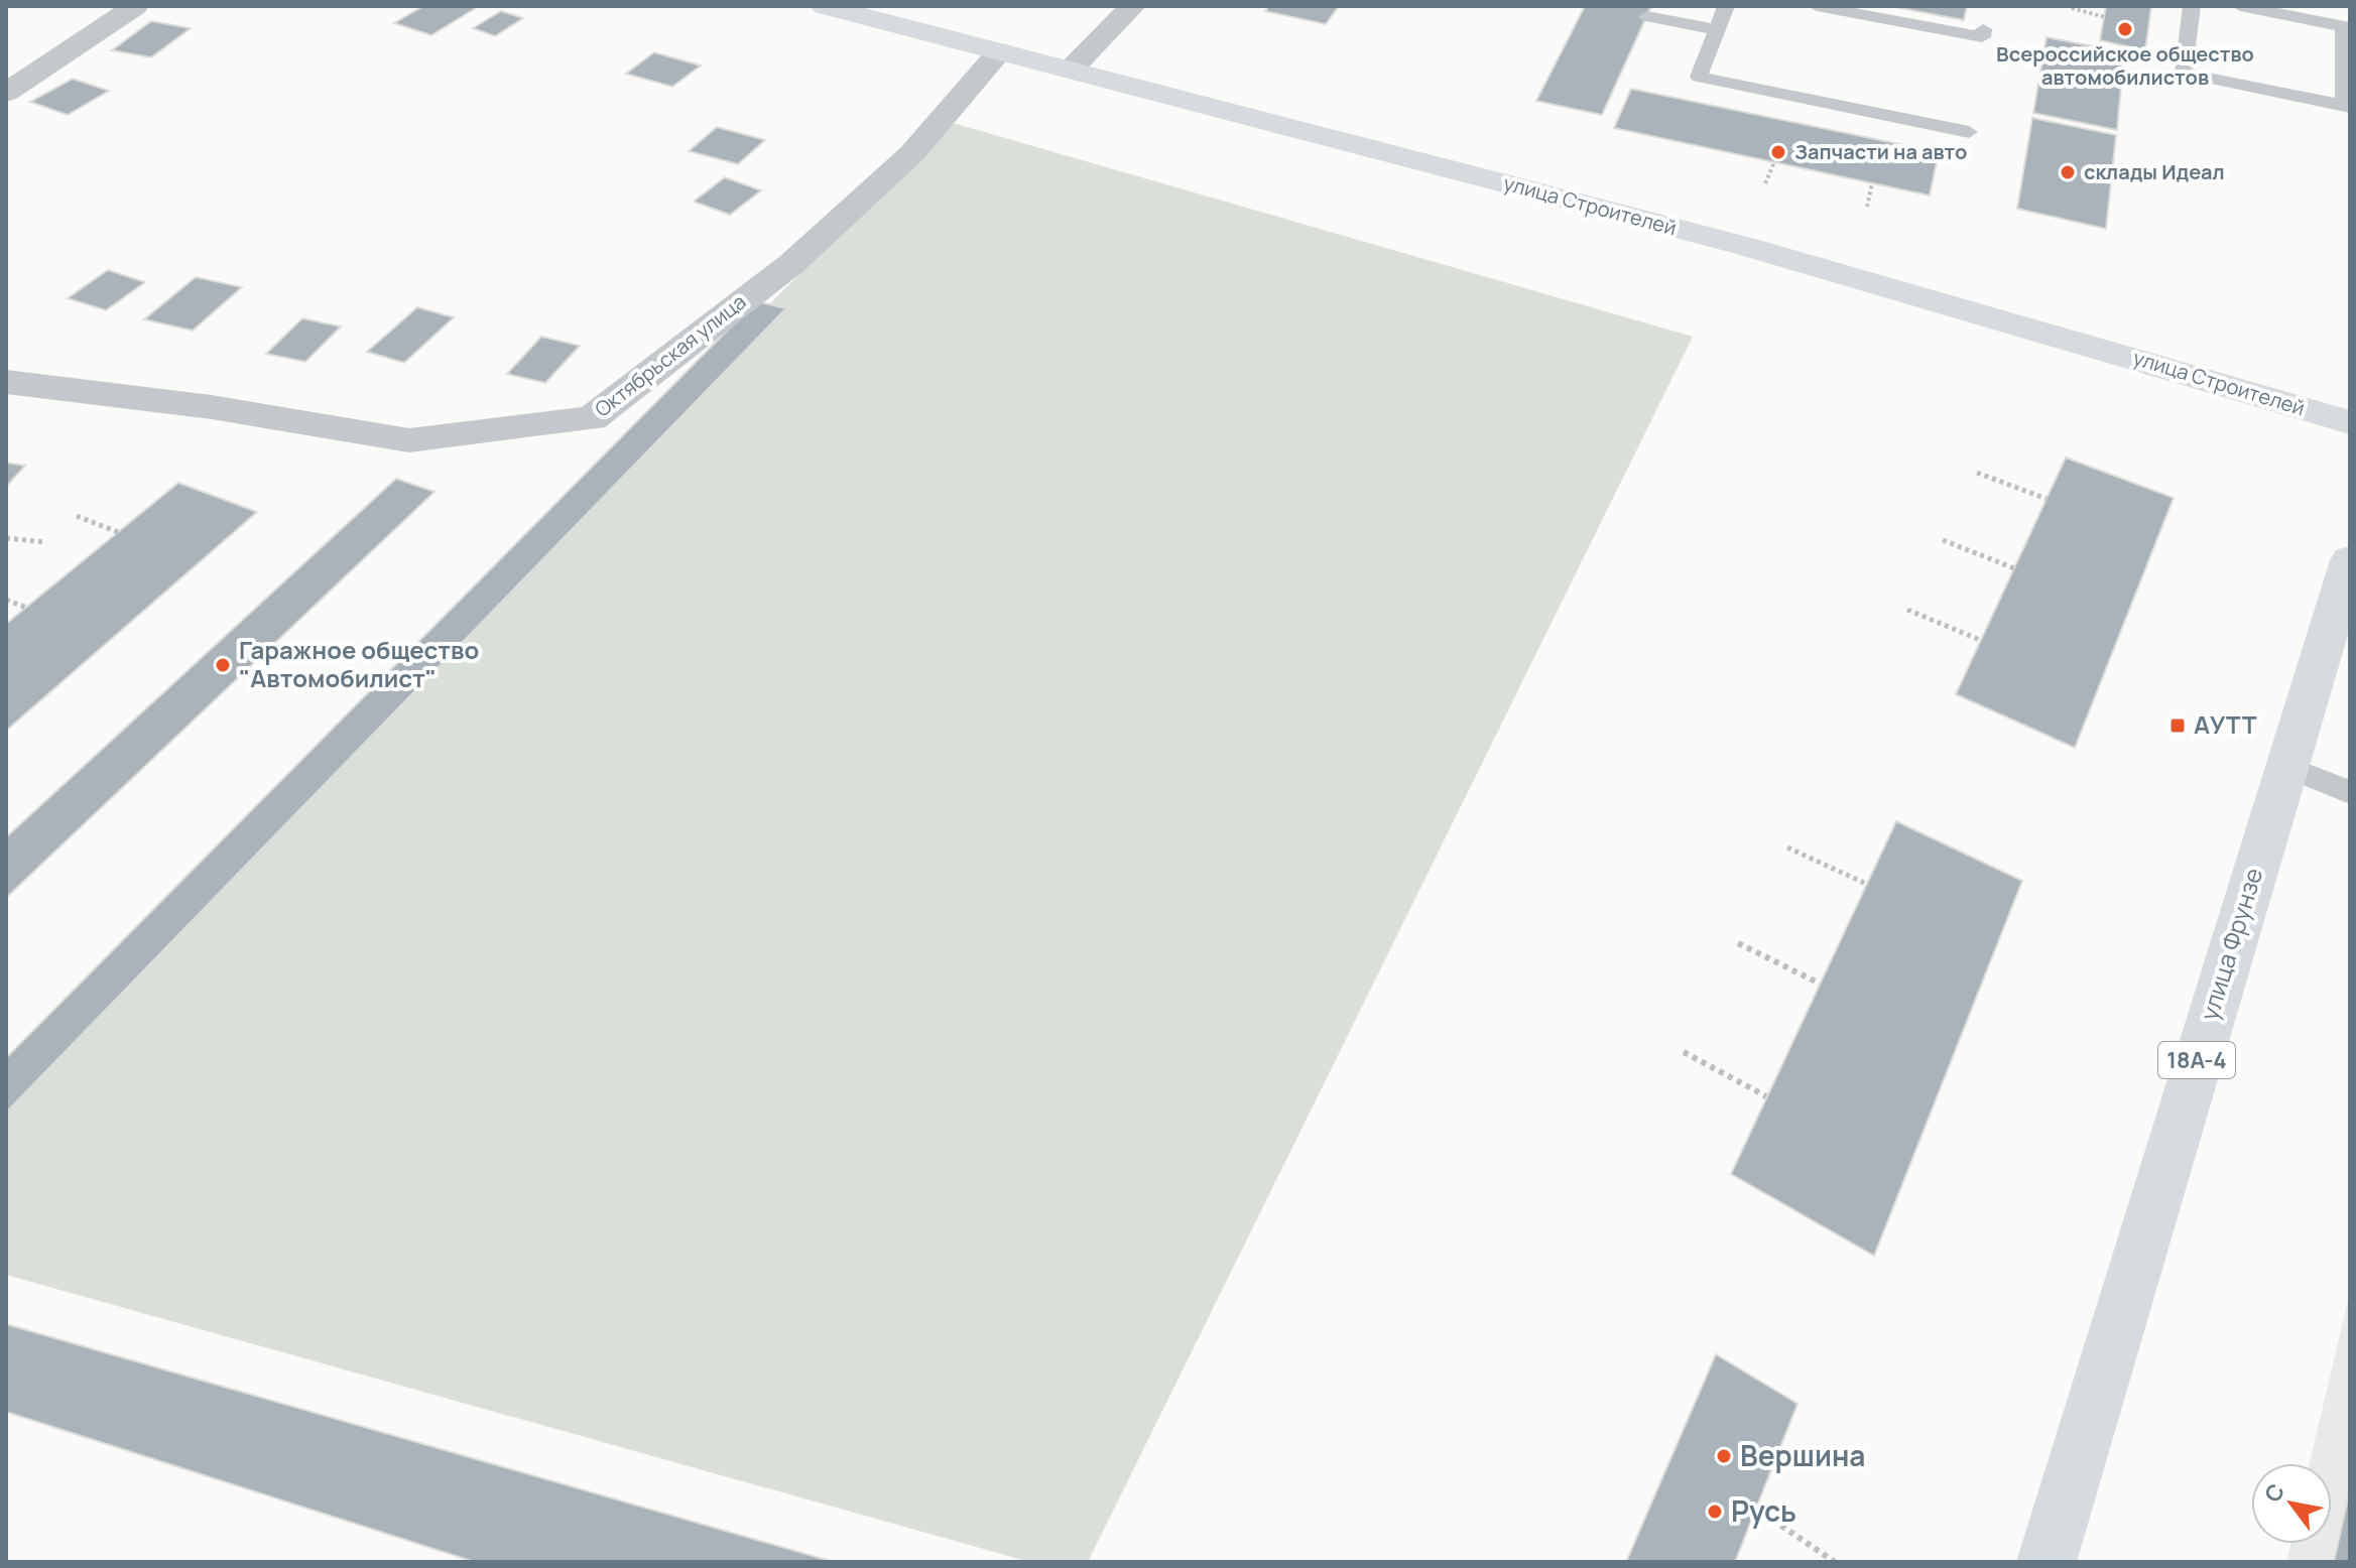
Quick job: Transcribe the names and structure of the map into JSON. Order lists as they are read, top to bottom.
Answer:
{
  "streets": {
    "street": [
      "улица Строителей",
      "Октябрьская улица",
      "улица Фрунзе",
      "18А-4"
    ]
  },
  "crossings": [
    ["улица Строителей", "Октябрьская улица"]
  ],
  "places": {
    "other": [
      "Всероссийское общество автомобилистов",
      "Запчасти на авто",
      "склады Идеал",
      "Гаражное общество \"Автомобилист\"",
      "Вершина",
      "Русь"
    ],
    "transit": ["АУТТ"]
  },
  "north": "top left"
}
